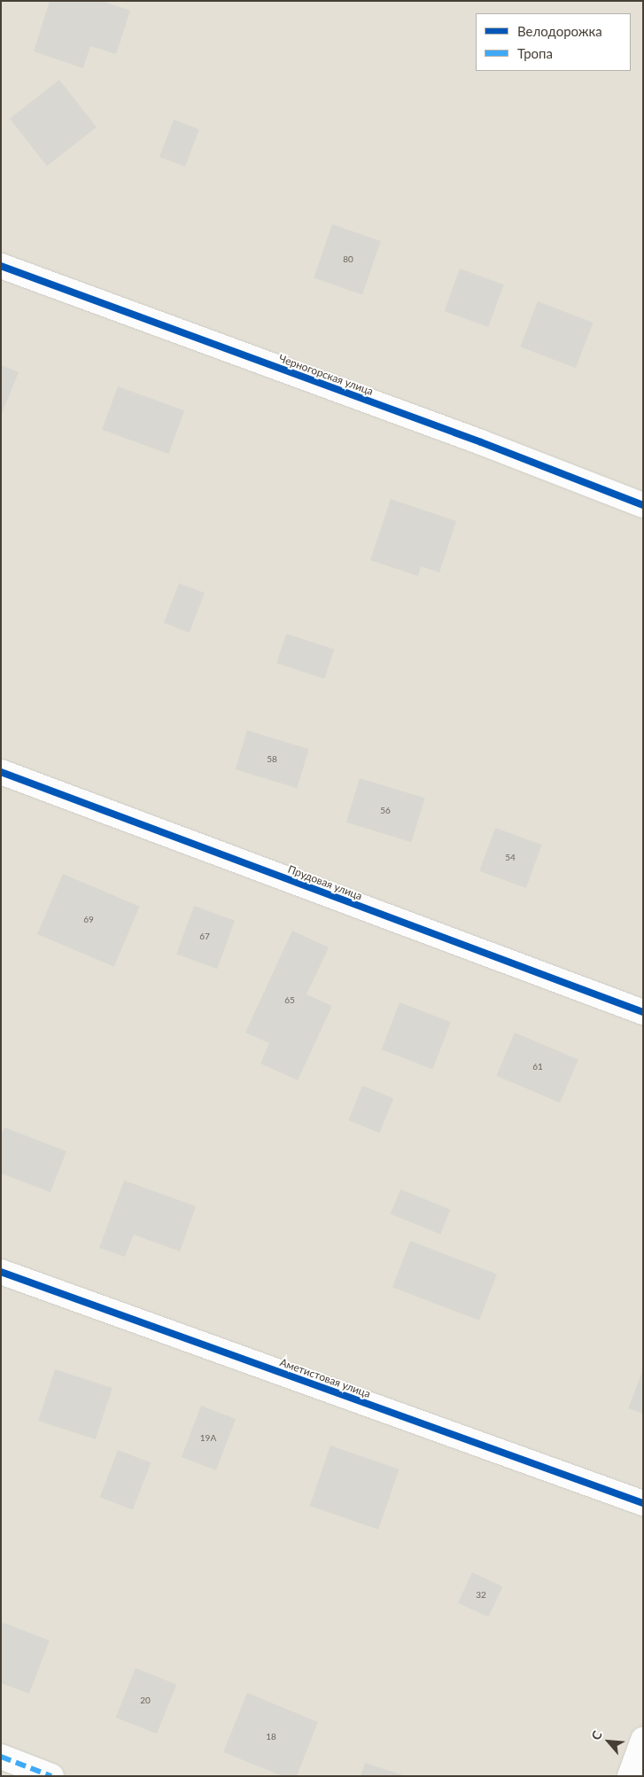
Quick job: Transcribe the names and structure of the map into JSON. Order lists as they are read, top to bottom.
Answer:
{
  "streets": {
    "street": ["Черногорская улица", "Прудовая улица", "Аметистовая улица"]
  },
  "house_numbers": [
    "80",
    "58",
    "56",
    "54",
    "69",
    "67",
    "65",
    "61",
    "19А",
    "32",
    "20",
    "18"
  ],
  "legend": ["Велодорожка", "Тропа"],
  "north": "top left"
}
